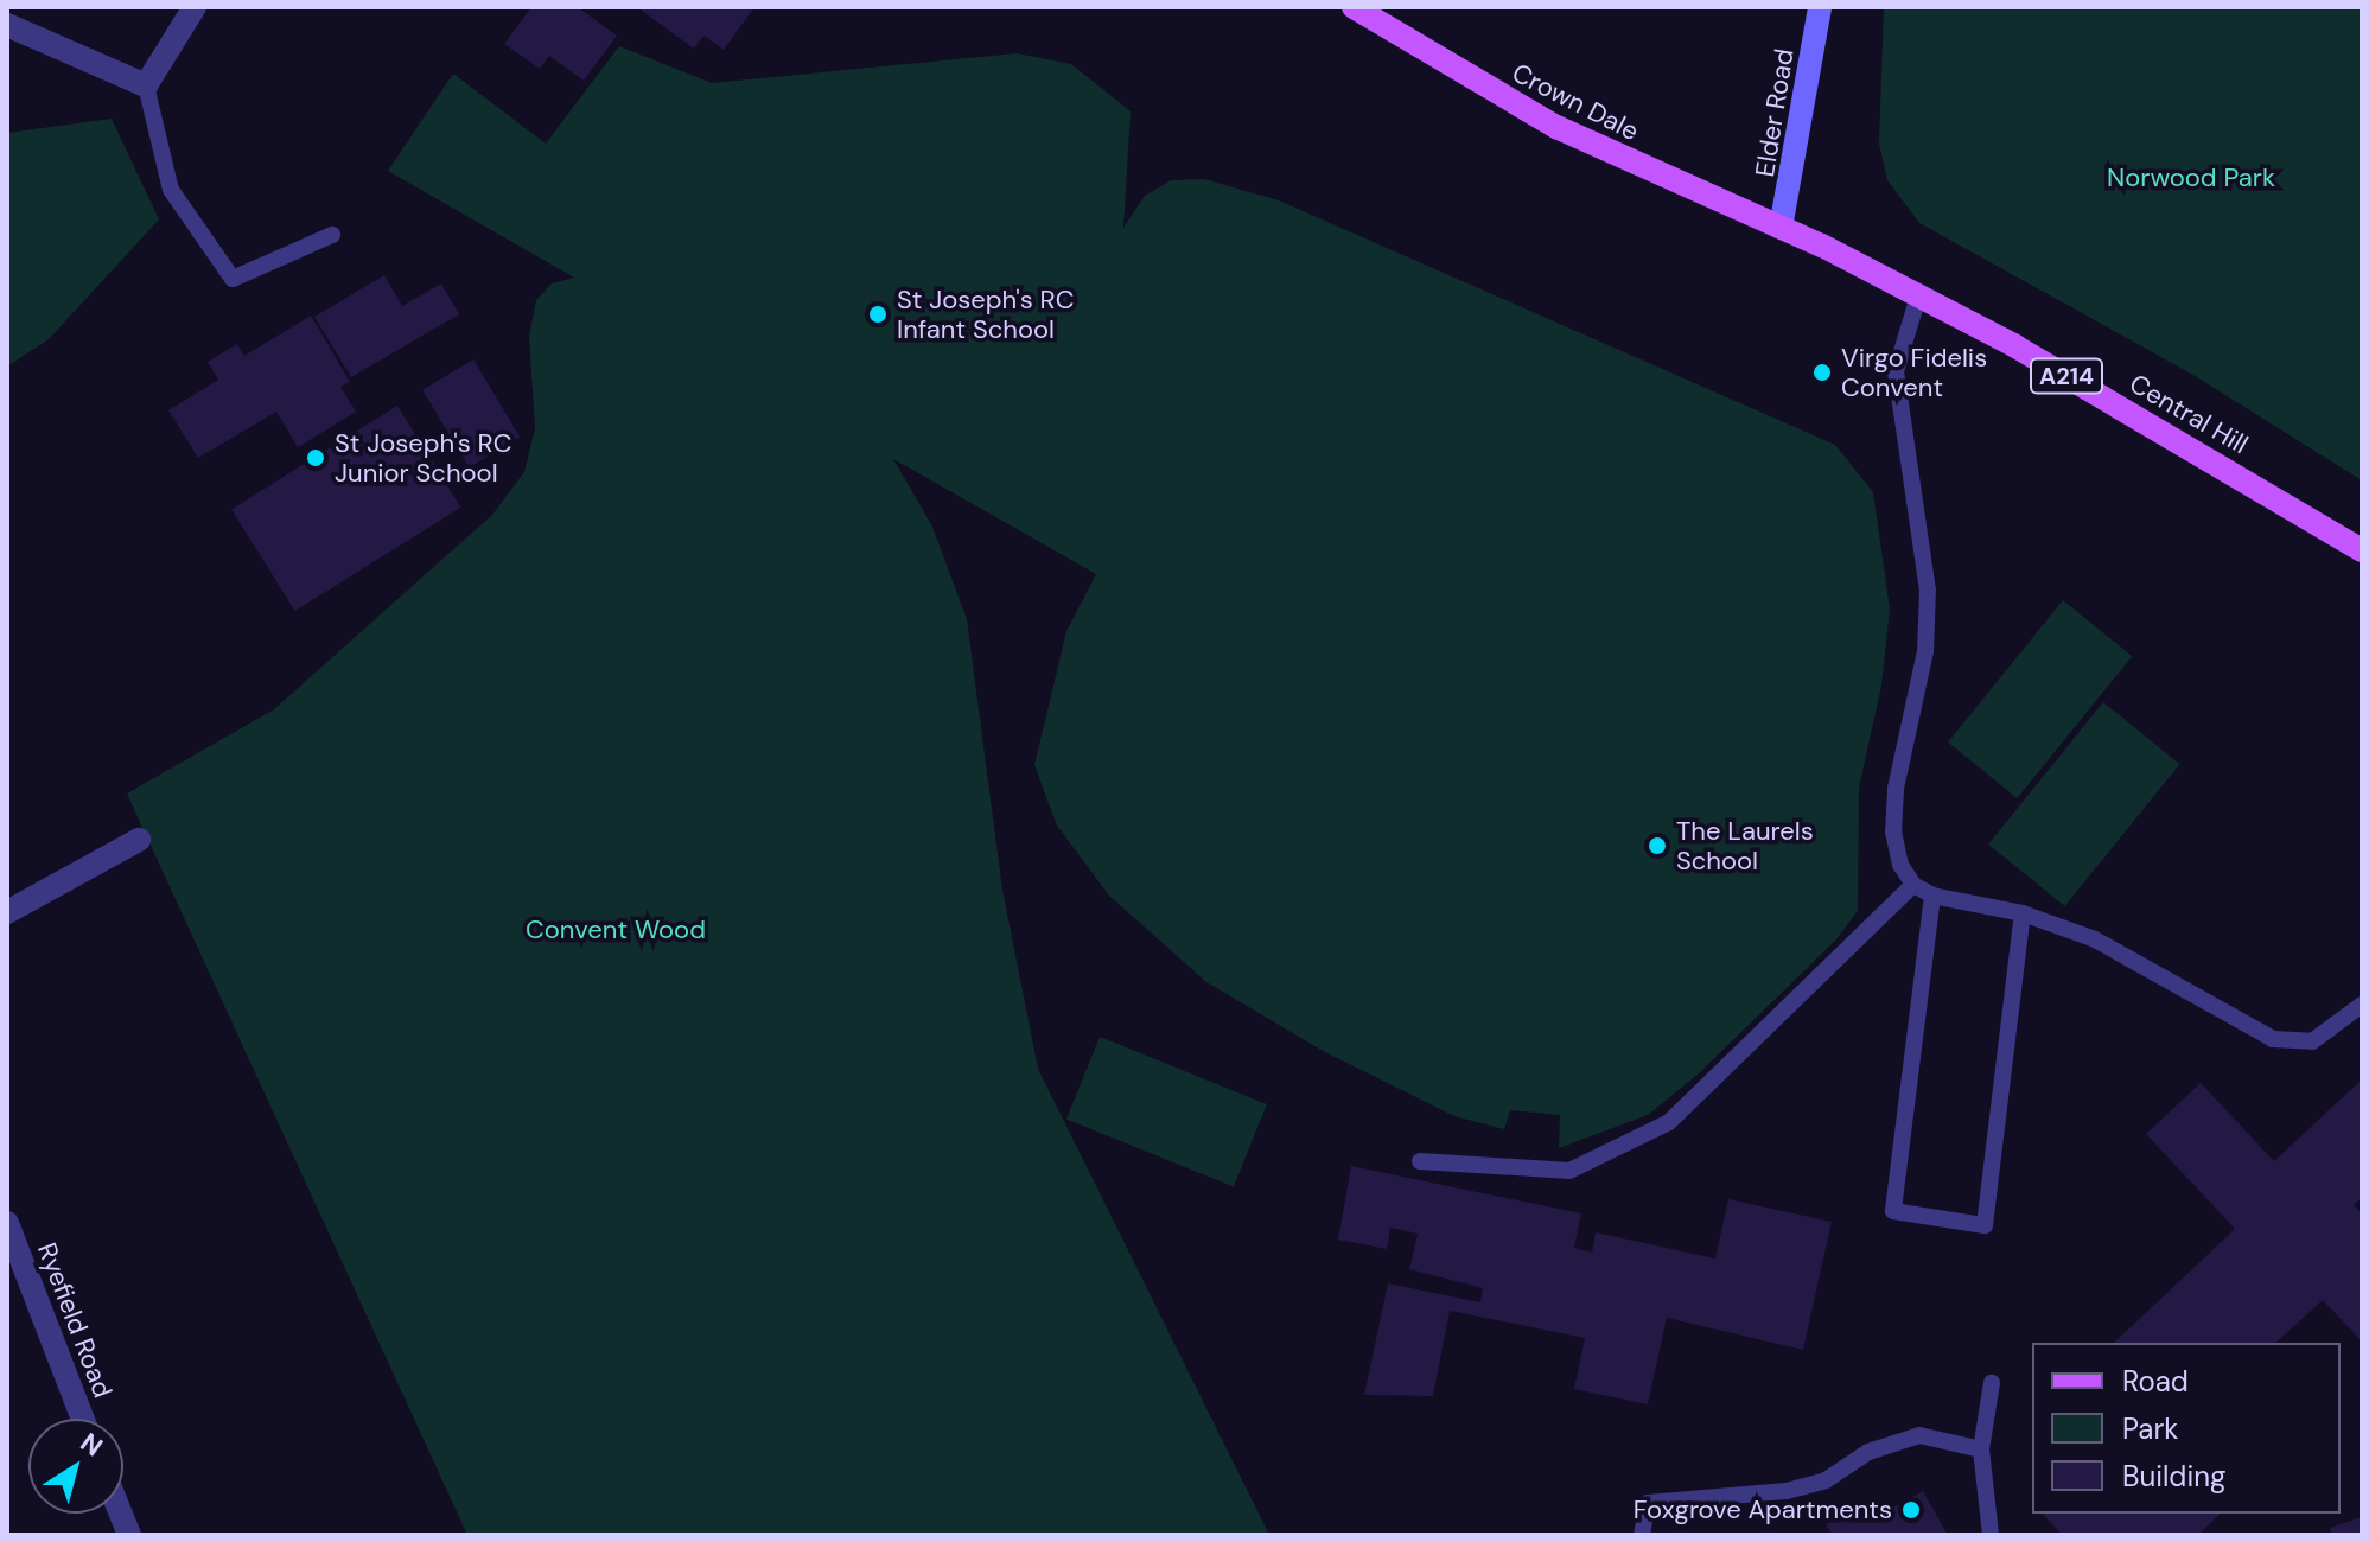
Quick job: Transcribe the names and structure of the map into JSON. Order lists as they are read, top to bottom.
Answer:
{
  "streets": {
    "main road": [
      "Crown Dale",
      "Elder Road",
      "A214",
      "Central Hill"
    ],
    "street": ["Ryefield Road"]
  },
  "crossings": [
    ["Crown Dale", "Elder Road"],
    ["Crown Dale", "Central Hill"],
    ["Elder Road", "Central Hill"]
  ],
  "parks": ["Norwood Park", "Convent Wood"],
  "places": [
    "St Joseph's RC Infant School",
    "Virgo Fidelis Convent",
    "St Joseph's RC Junior School",
    "The Laurels School",
    "Foxgrove Apartments"
  ],
  "legend": ["Road", "Park", "Building"],
  "north": "top right"
}
